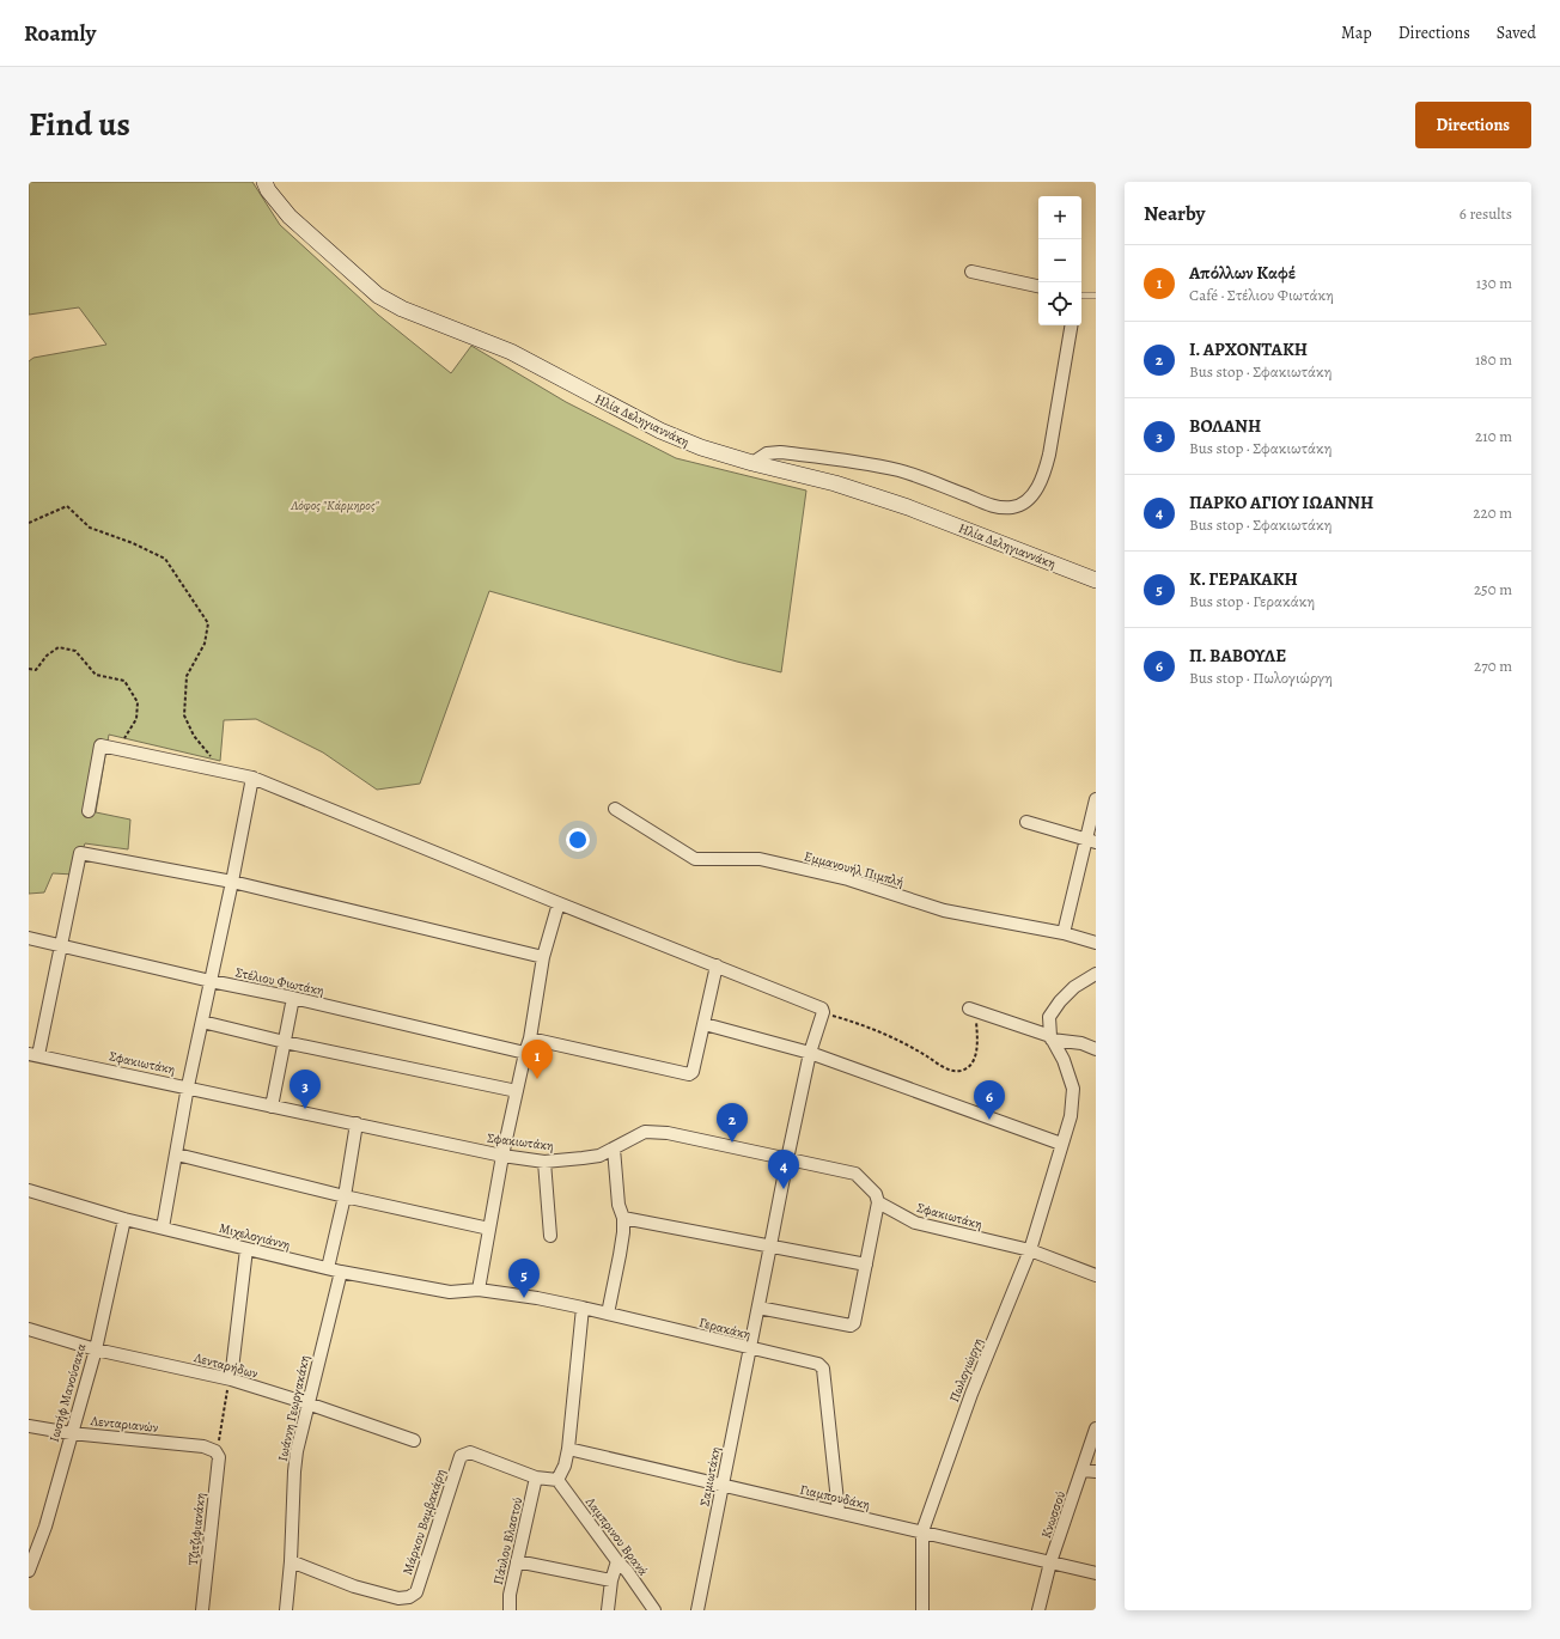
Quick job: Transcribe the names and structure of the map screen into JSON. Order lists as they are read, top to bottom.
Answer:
{
  "streets": {
    "street": [
      "Ηλία Δεληγιαννάκη",
      "Εµµανουήλ Πιµπλή",
      "Στέλιου Φιωτάκη",
      "Σφακιωτάκη",
      "Μιχελογιάννη",
      "Γερακάκη",
      "Λενταρήδων",
      "Πωλογιώργη",
      "Ιωσήφ Μανούσακα",
      "Ιωάννη Γεωργακάκη",
      "Λενταριανών",
      "Σαμιωτάκη",
      "Γιαμπουδάκη",
      "Κνωσσού",
      "Μάρκου Βαμβακάρη",
      "Τζιτζιφιανάκη",
      "Λαμπρινου Βρανά",
      "Πάυλου Βλαστού"
    ]
  },
  "crossings": [
    ["Σφακιωτάκη", "Πωλογιώργη"],
    ["Σφακιωτάκη", "Σαμιωτάκη"],
    ["Μιχελογιάννη", "Γερακάκη"],
    ["Μιχελογιάννη", "Ιωσήφ Μανούσακα"],
    ["Μιχελογιάννη", "Ιωάννη Γεωργακάκη"],
    ["Γερακάκη", "Σαμιωτάκη"],
    ["Γερακάκη", "Γιαμπουδάκη"],
    ["Λενταρήδων", "Ιωσήφ Μανούσακα"],
    ["Λενταρήδων", "Ιωάννη Γεωργακάκη"],
    ["Πωλογιώργη", "Γιαμπουδάκη"],
    ["Ιωσήφ Μανούσακα", "Λενταριανών"],
    ["Ιωάννη Γεωργακάκη", "Μάρκου Βαμβακάρη"],
    ["Λενταριανών", "Τζιτζιφιανάκη"],
    ["Σαμιωτάκη", "Γιαμπουδάκη"],
    ["Γιαμπουδάκη", "Κνωσσού"],
    ["Μάρκου Βαμβακάρη", "Πάυλου Βλαστού"]
  ],
  "parks": ["Λόφος \"Κάρμηρος\""],
  "page": {
    "header": "Roamly",
    "nav": ["Map", "Directions", "Saved"],
    "title": "Find us",
    "buttons": "Directions",
    "heading": ["Nearby", "6 results"],
    "map_buttons": ["+", "−"],
    "list": [
      {
        "mark": "1",
        "name": "Απόλλων Καφέ",
        "note": "Café · Στέλιου Φιωτάκη",
        "value": "130 m"
      },
      {
        "mark": "2",
        "name": "Ι. ΑΡΧΟΝΤΑΚΗ",
        "note": "Bus stop · Σφακιωτάκη",
        "value": "180 m"
      },
      {
        "mark": "3",
        "name": "ΒΟΛΑΝΗ",
        "note": "Bus stop · Σφακιωτάκη",
        "value": "210 m"
      },
      {
        "mark": "4",
        "name": "ΠΑΡΚΟ ΑΓΙΟΥ ΙΩΑΝΝΗ",
        "note": "Bus stop · Σφακιωτάκη",
        "value": "220 m"
      },
      {
        "mark": "5",
        "name": "Κ. ΓΕΡΑΚΑΚΗ",
        "note": "Bus stop · Γερακάκη",
        "value": "250 m"
      },
      {
        "mark": "6",
        "name": "Π. ΒΑΒΟΥΛΕ",
        "note": "Bus stop · Πωλογιώργη",
        "value": "270 m"
      }
    ],
    "pins": [
      "1",
      "3",
      "6",
      "2",
      "4",
      "5"
    ]
  }
}
